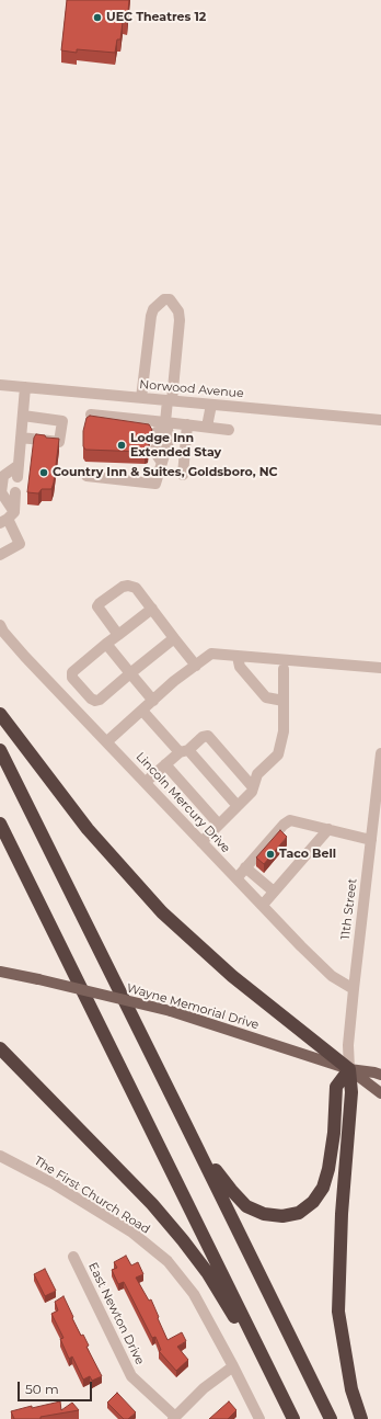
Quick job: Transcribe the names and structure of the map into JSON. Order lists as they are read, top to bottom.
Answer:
{
  "streets": {
    "main road": ["Wayne Memorial Drive"],
    "street": [
      "Norwood Avenue",
      "Lincoln Mercury Drive",
      "11th Street",
      "The First Church Road",
      "East Newton Drive"
    ]
  },
  "crossings": [
    ["Lincoln Mercury Drive", "11th Street"],
    ["11th Street", "Wayne Memorial Drive"]
  ],
  "places": [
    "UEC Theatres 12",
    "Lodge Inn Extended Stay",
    "Country Inn & Suites, Goldsboro, NC",
    "Taco Bell"
  ],
  "scale_bar": "50 m"
}
